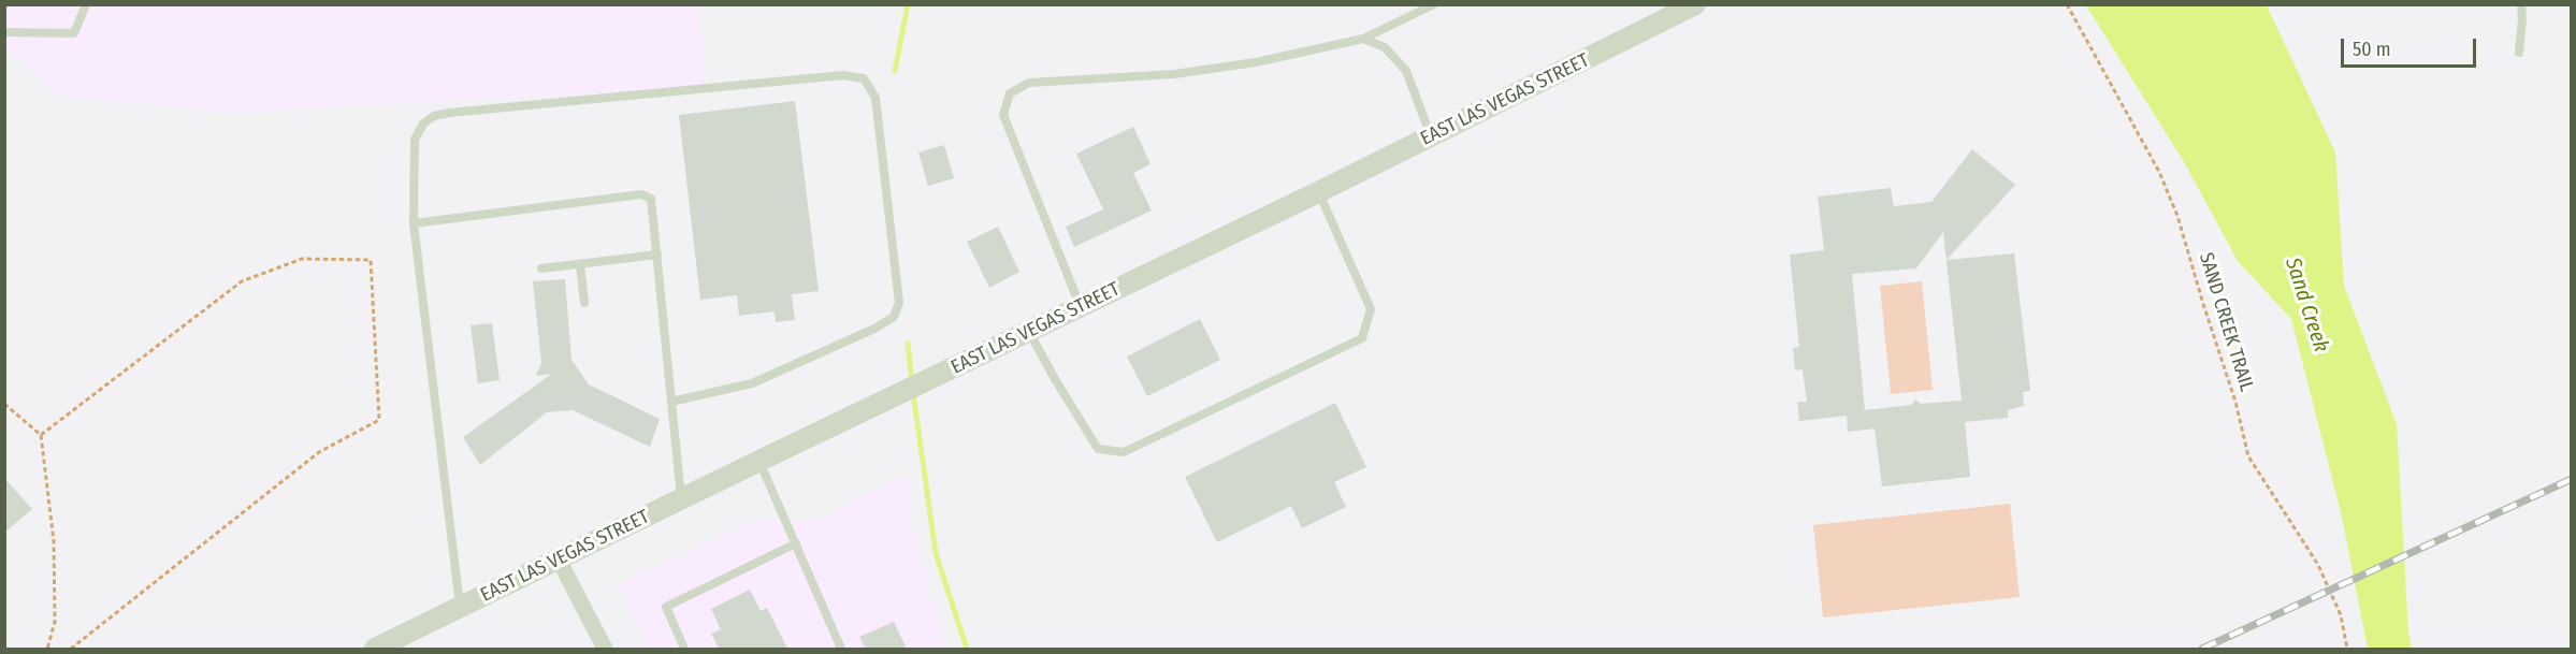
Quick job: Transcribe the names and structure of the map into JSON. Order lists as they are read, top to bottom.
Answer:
{
  "streets": {
    "street": ["EAST LAS VEGAS STREET"],
    "path": ["SAND CREEK TRAIL"]
  },
  "water": ["Sand Creek"],
  "scale_bar": "50 m"
}
